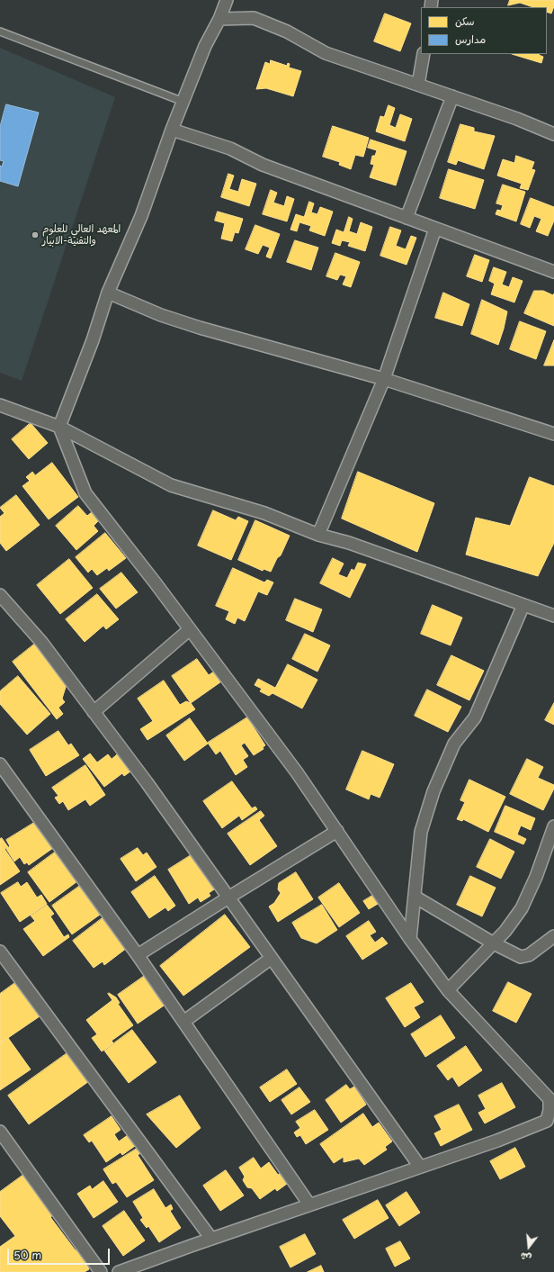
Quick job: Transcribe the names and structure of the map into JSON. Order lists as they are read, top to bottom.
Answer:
{
  "places": ["المعهد العالي للعلوم والتقنية-الابيار"],
  "legend": ["سكن", "مدارس"],
  "scale_bar": "50 m",
  "north": "bottom"
}
